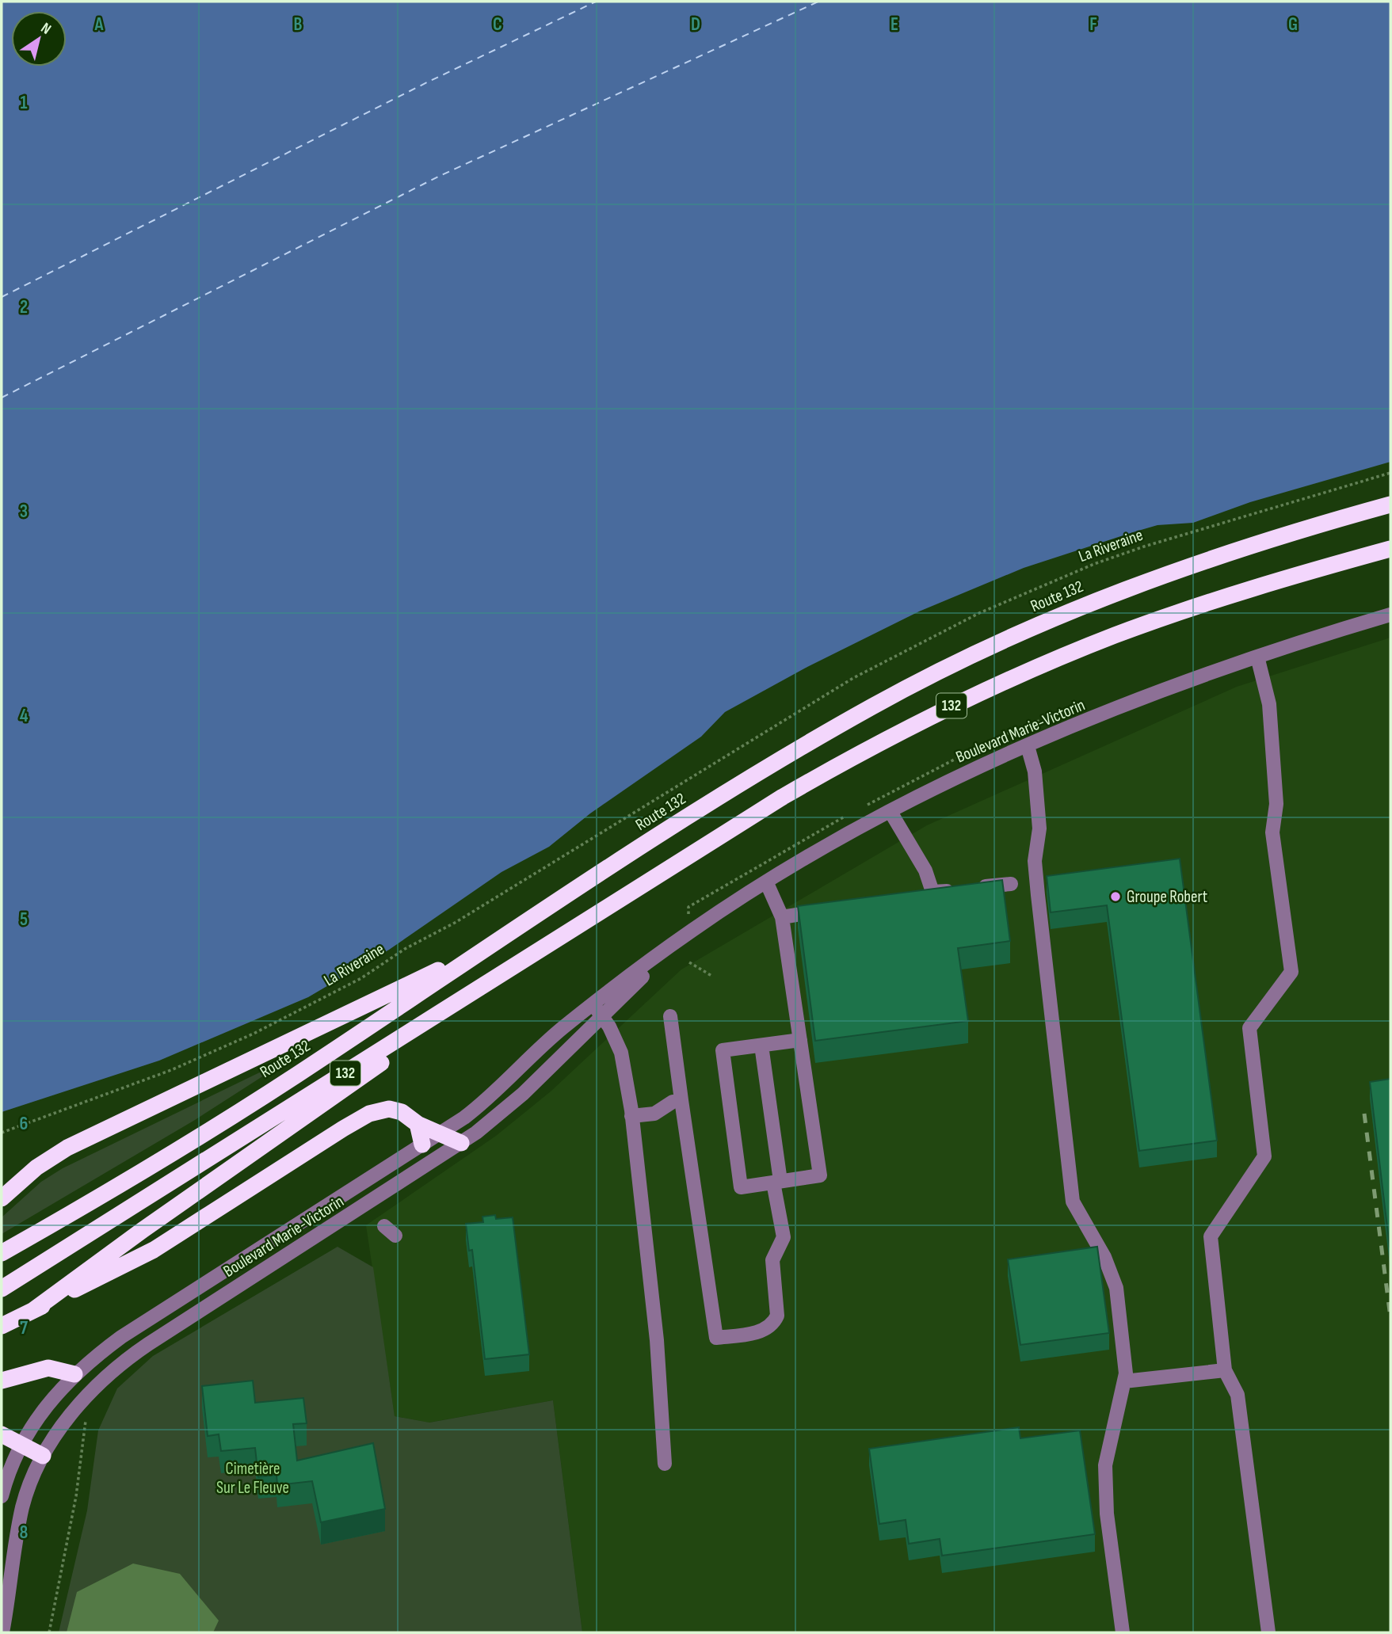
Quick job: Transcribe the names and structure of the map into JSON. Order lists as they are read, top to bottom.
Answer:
{
  "streets": {
    "highway": ["Route 132", "132"],
    "street": ["Boulevard Marie-Victorin"],
    "path": ["La Riveraine"]
  },
  "parks": ["Cimetière Sur Le Fleuve"],
  "places": ["Groupe Robert"],
  "north": "top right",
  "grid": {
    "columns": [
      "A",
      "B",
      "C",
      "D",
      "E",
      "F",
      "G"
    ],
    "rows": [
      "1",
      "2",
      "3",
      "4",
      "5",
      "6",
      "7",
      "8"
    ]
  }
}
